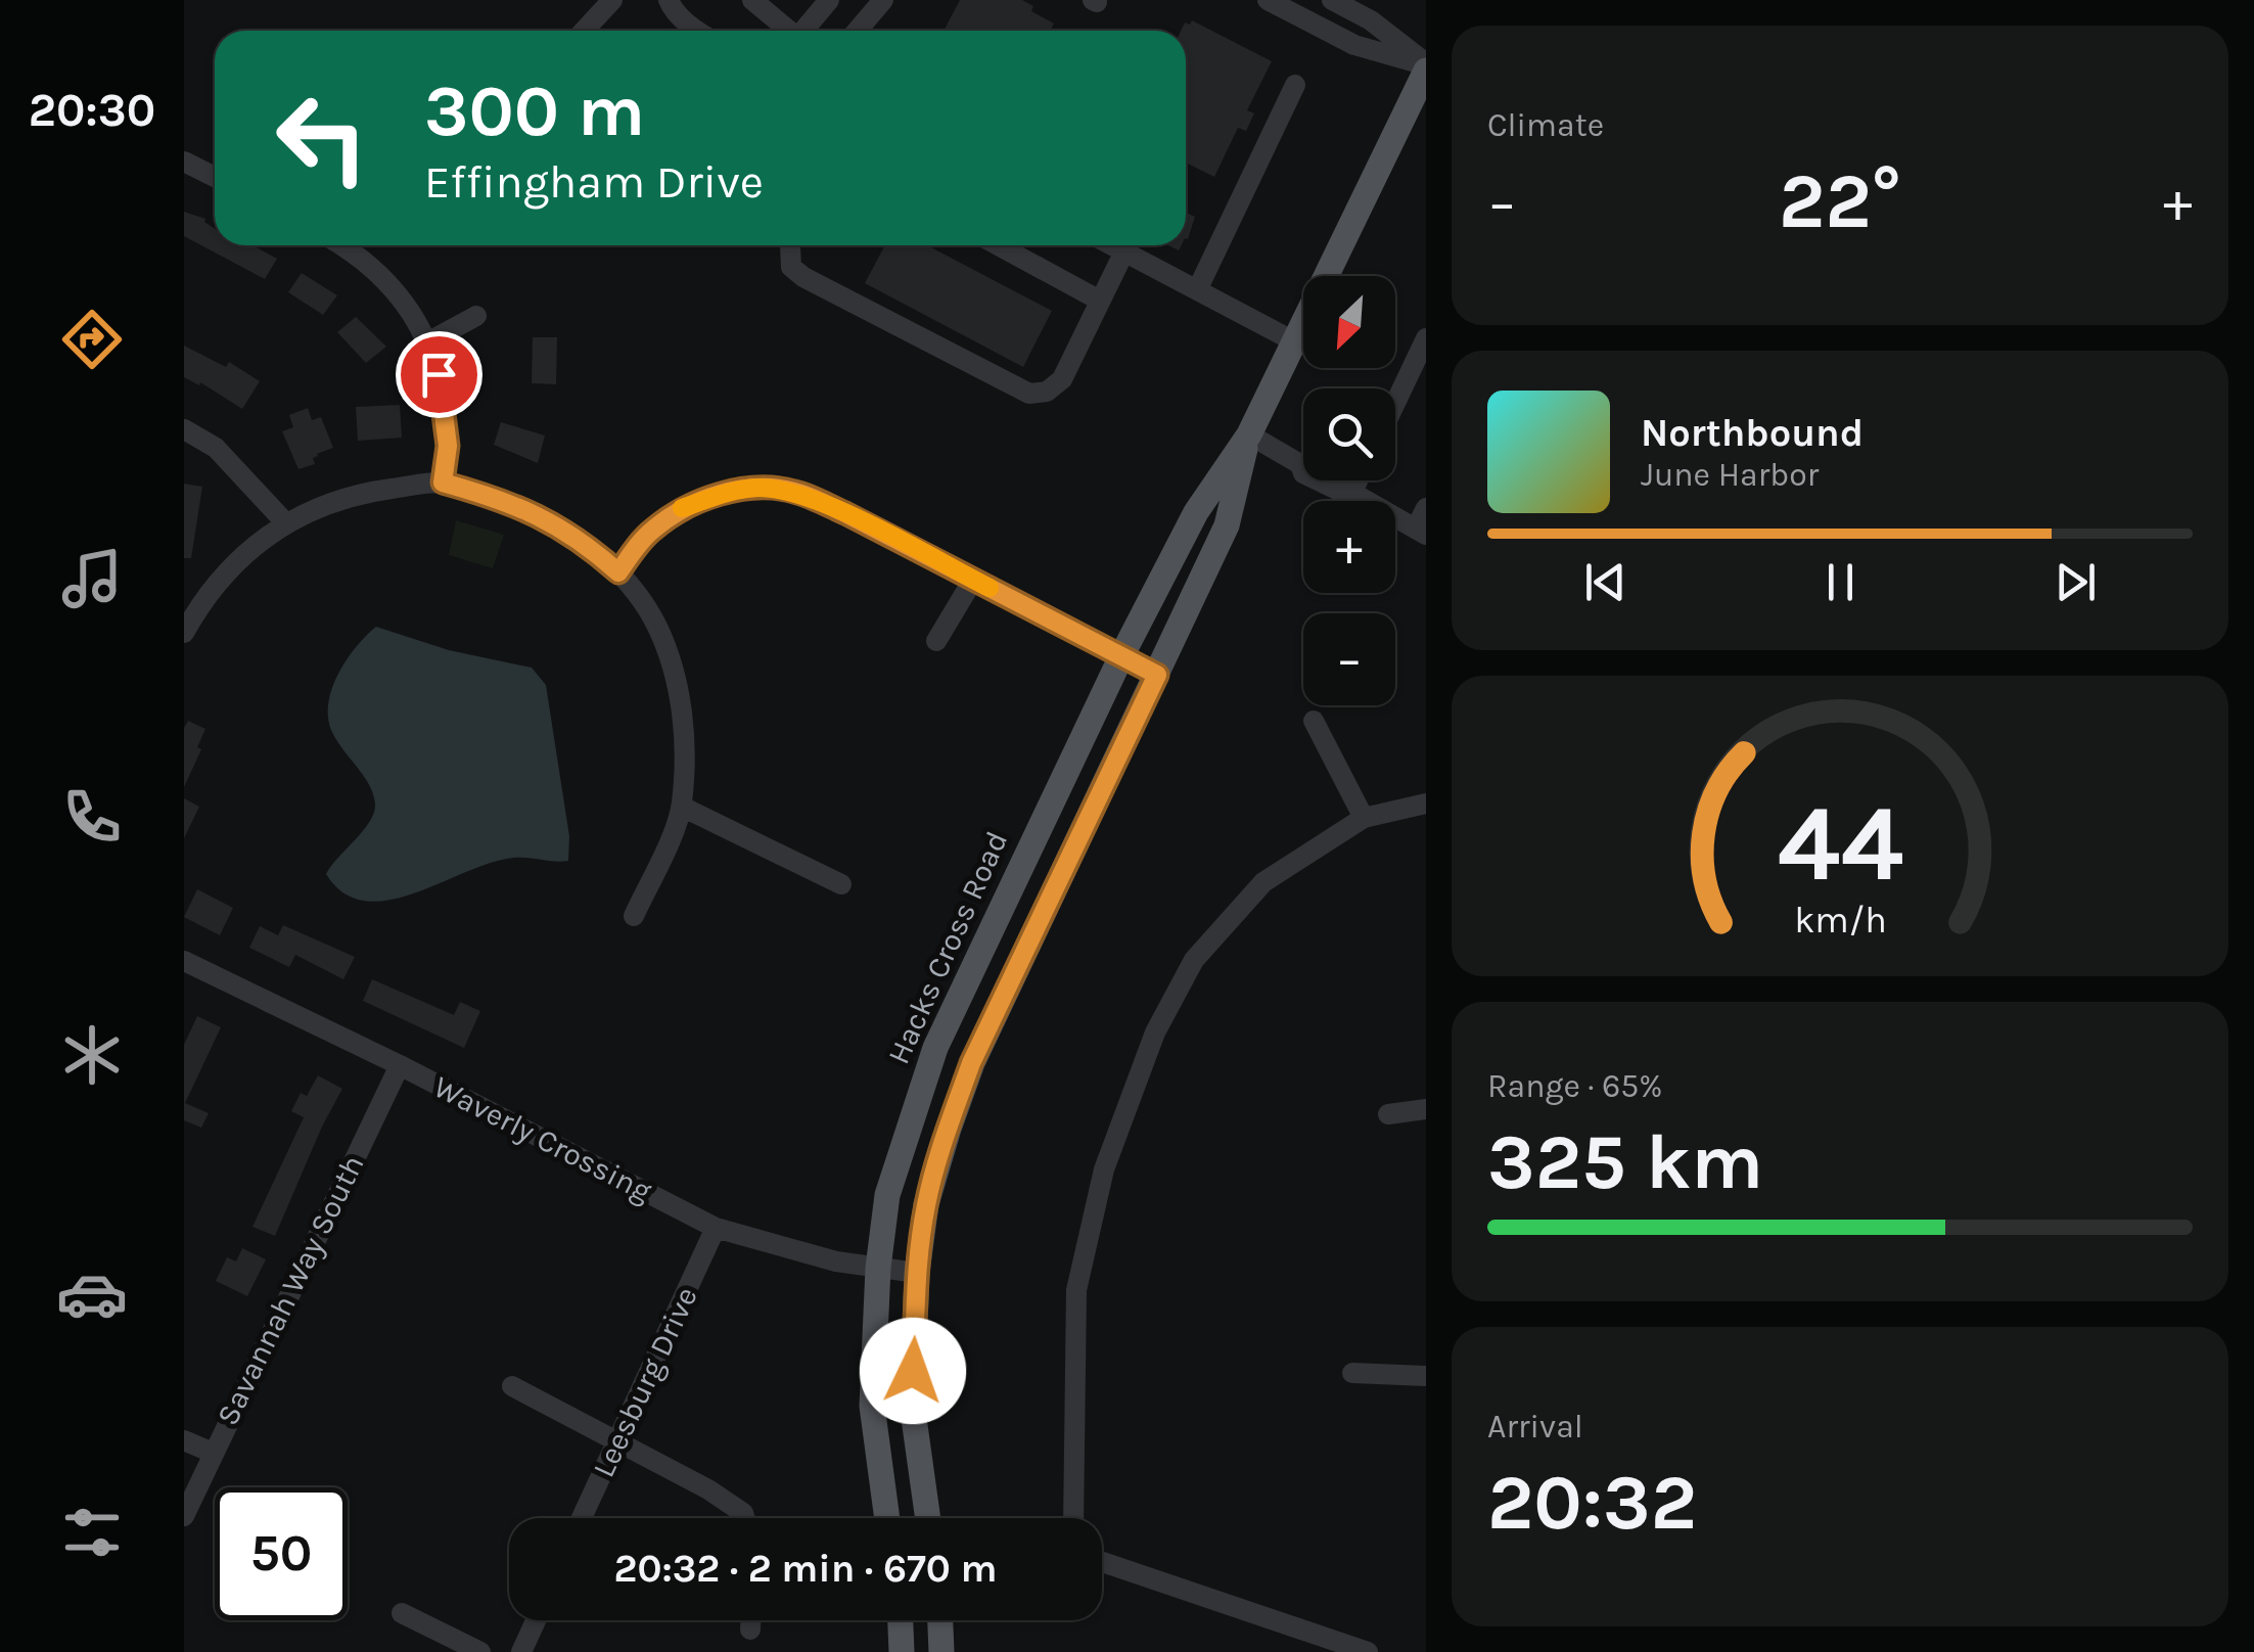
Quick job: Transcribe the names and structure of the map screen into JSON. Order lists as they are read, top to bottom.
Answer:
{
  "streets": {
    "main road": ["Hacks Cross Road"],
    "street": ["Waverly Crossing", "Savannah Way South", "Leesburg Drive"]
  },
  "crossings": [
    ["Hacks Cross Road", "Waverly Crossing"],
    ["Waverly Crossing", "Savannah Way South"],
    ["Waverly Crossing", "Leesburg Drive"]
  ],
  "north": "bottom left",
  "page": {
    "tabs": "20:30",
    "tile": [
      "Climate",
      ["Range · 65%", "325 km"],
      ["Arrival", "20:32"]
    ],
    "turn": ["300 m", "Effingham Drive"],
    "heat": ["−", "22°", "+"],
    "map_buttons": ["+", "−"],
    "song": ["Northbound", "June Harbor"],
    "limit": "50",
    "trip": "20:32 · 2 min · 670 m",
    "gauge": ["44", "km/h"]
  }
}
